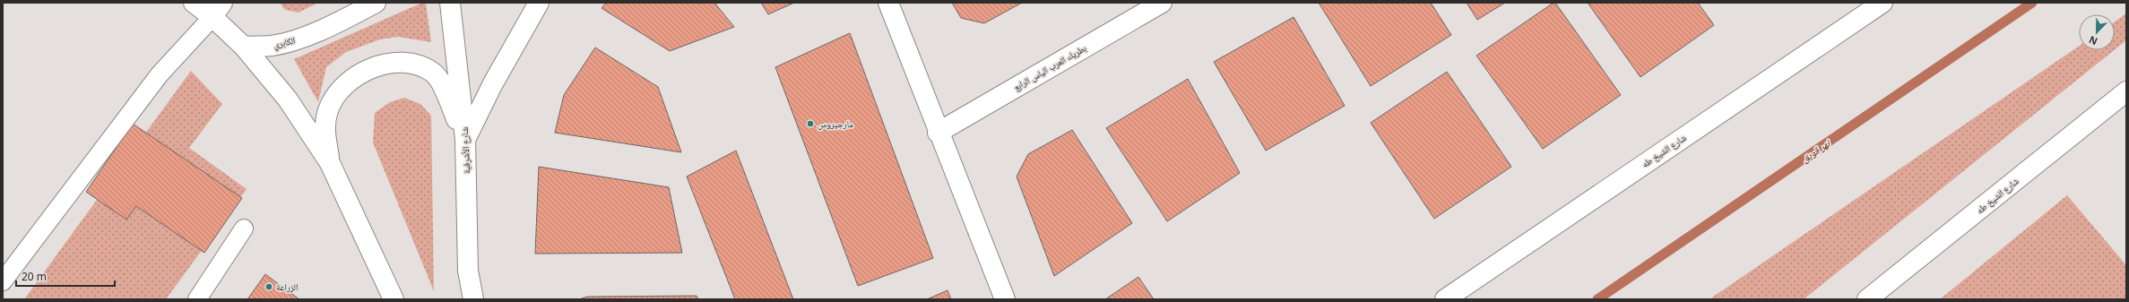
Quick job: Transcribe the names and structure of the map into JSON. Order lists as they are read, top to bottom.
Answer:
{
  "streets": {
    "main road": [
      "الكابري",
      "بطريك العرب الياس الرابع",
      "شارع الأشرفية",
      "شارع الشيخ طه"
    ]
  },
  "water": ["نهر قويق"],
  "places": ["مارجيروس", "الزراعة"],
  "scale_bar": "20 m",
  "north": "bottom left"
}
